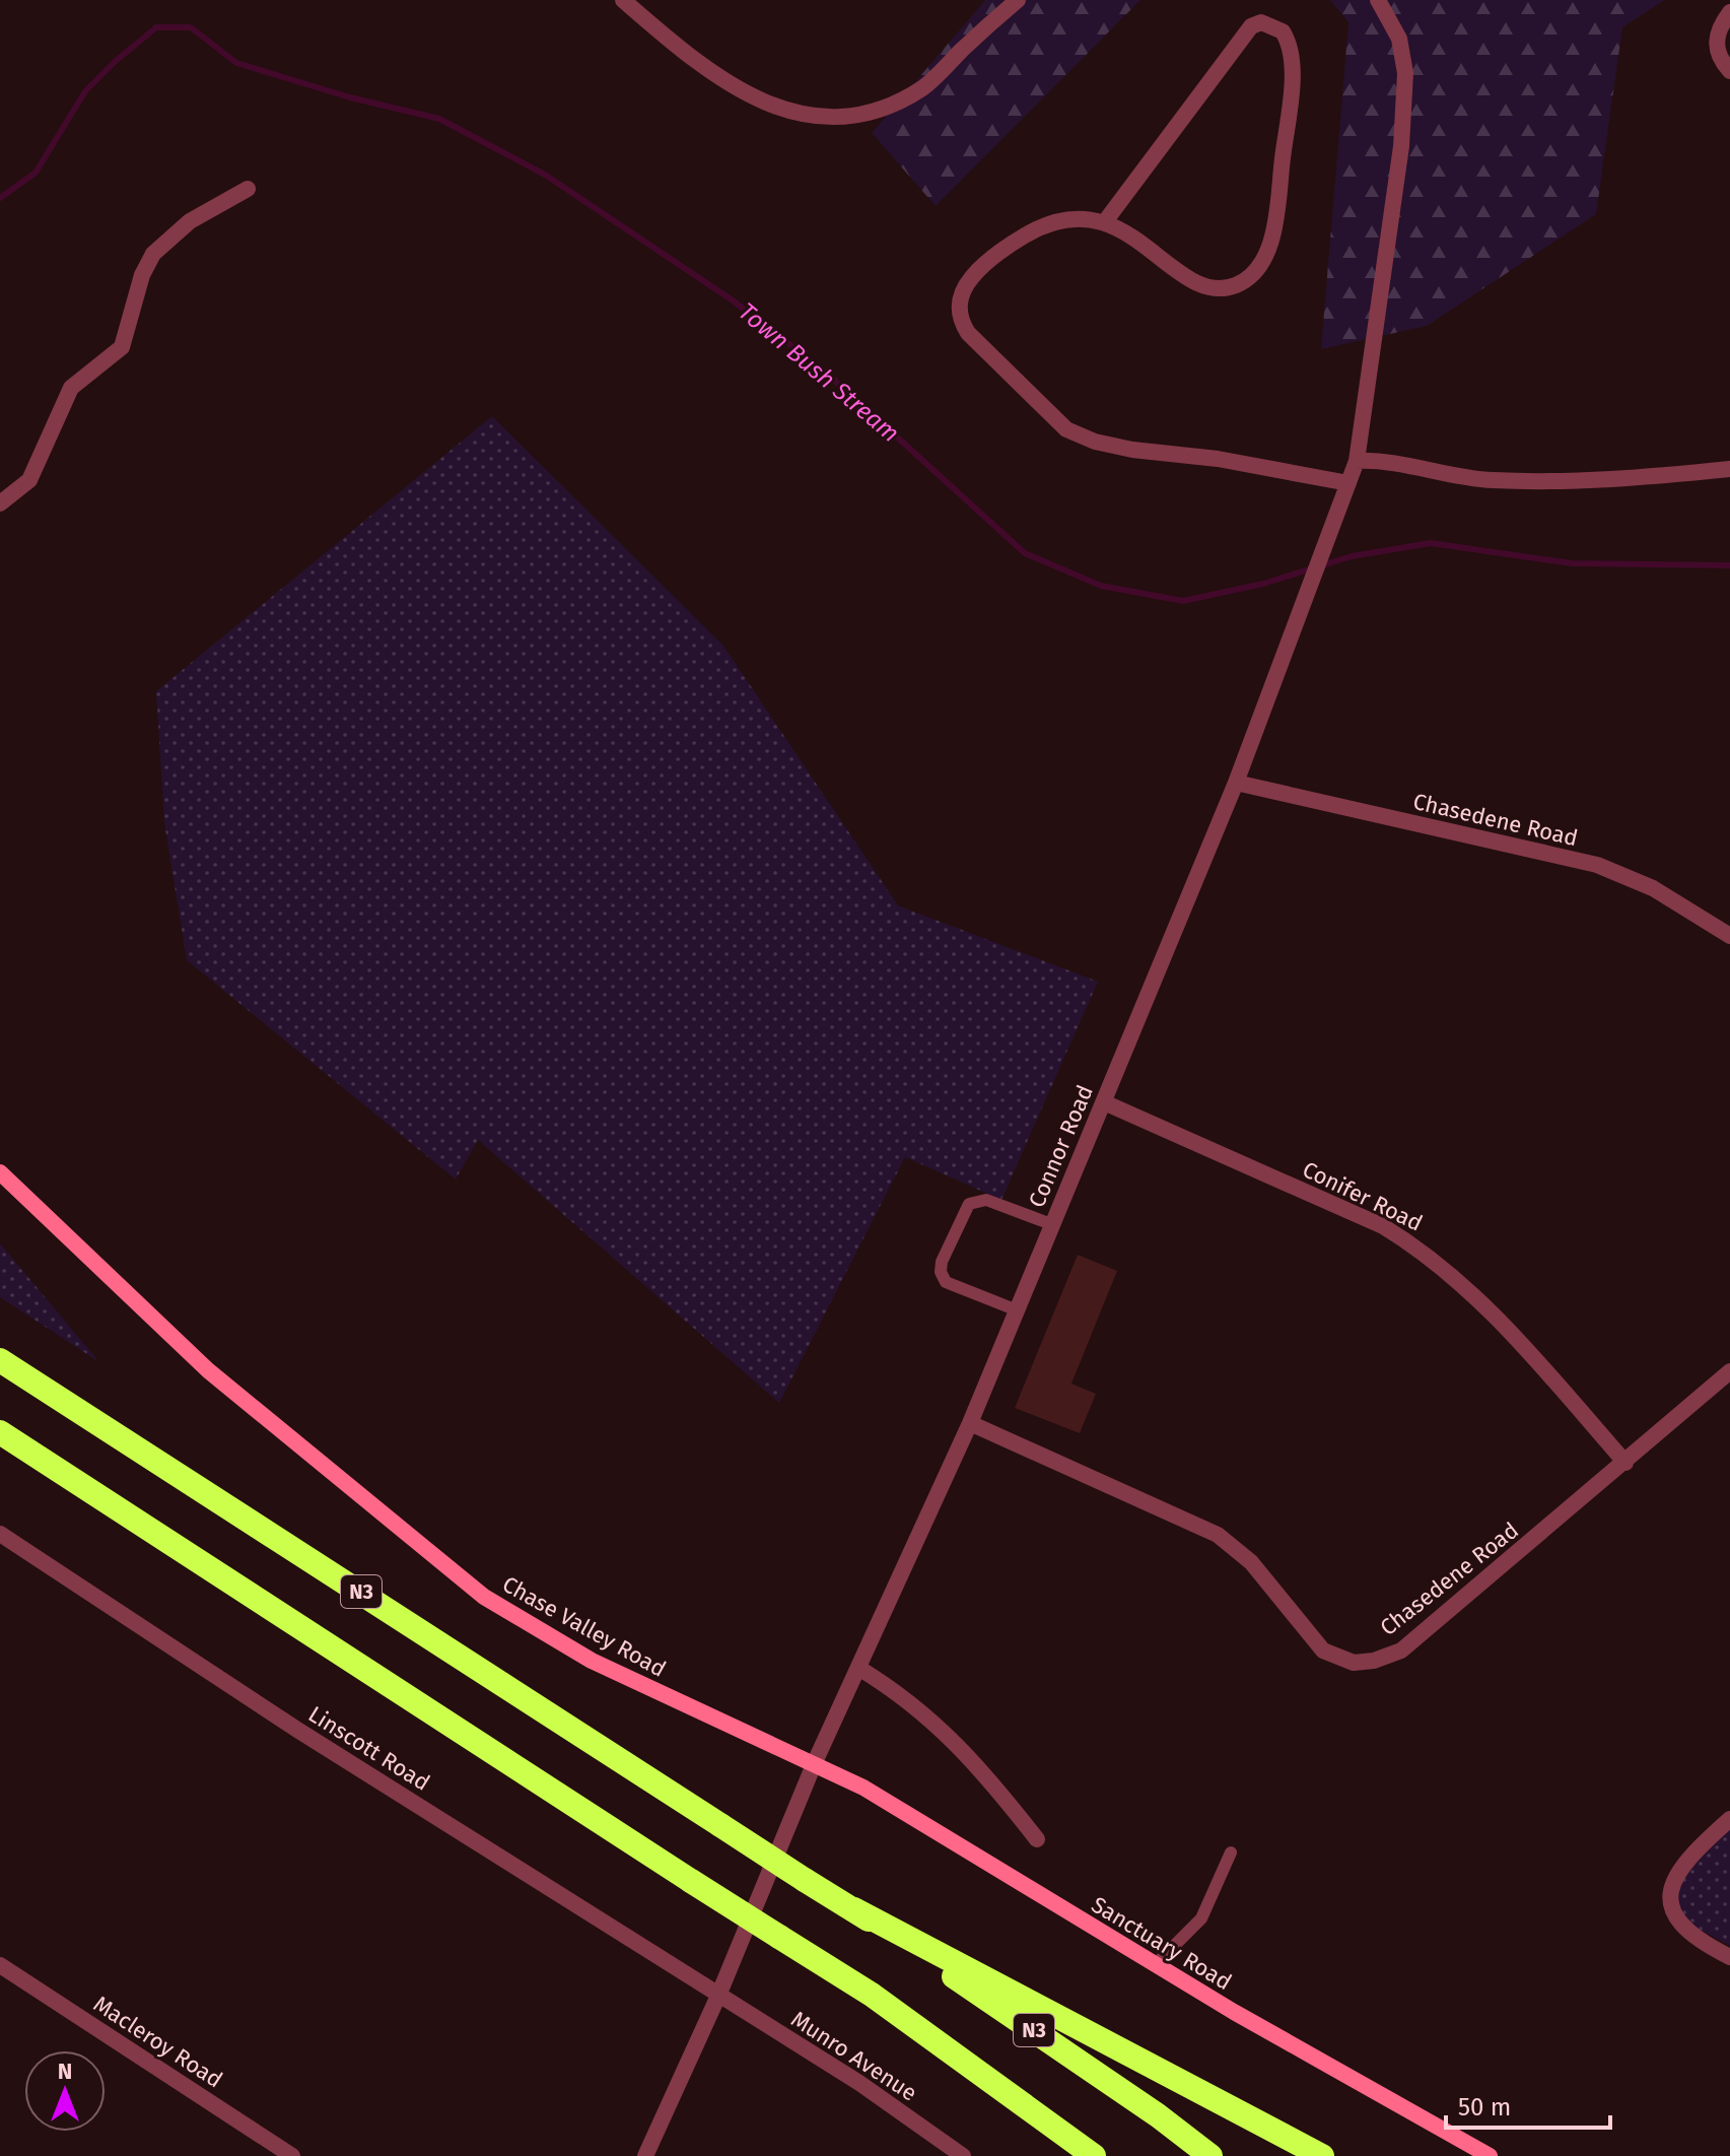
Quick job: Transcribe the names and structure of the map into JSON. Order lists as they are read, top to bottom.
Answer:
{
  "streets": {
    "highway": ["N3"],
    "street": [
      "Chasedene Road",
      "Connor Road",
      "Conifer Road",
      "Chase Valley Road",
      "Linscott Road",
      "Sanctuary Road",
      "Macleroy Road",
      "Munro Avenue"
    ]
  },
  "crossings": [
    ["Chasedene Road", "Connor Road"],
    ["Chasedene Road", "Conifer Road"],
    ["Connor Road", "Conifer Road"],
    ["Connor Road", "Chase Valley Road"],
    ["Connor Road", "Sanctuary Road"],
    ["Chase Valley Road", "Sanctuary Road"],
    ["Linscott Road", "Munro Avenue"]
  ],
  "water": ["Town Bush Stream"],
  "scale_bar": "50 m",
  "north": "top"
}
